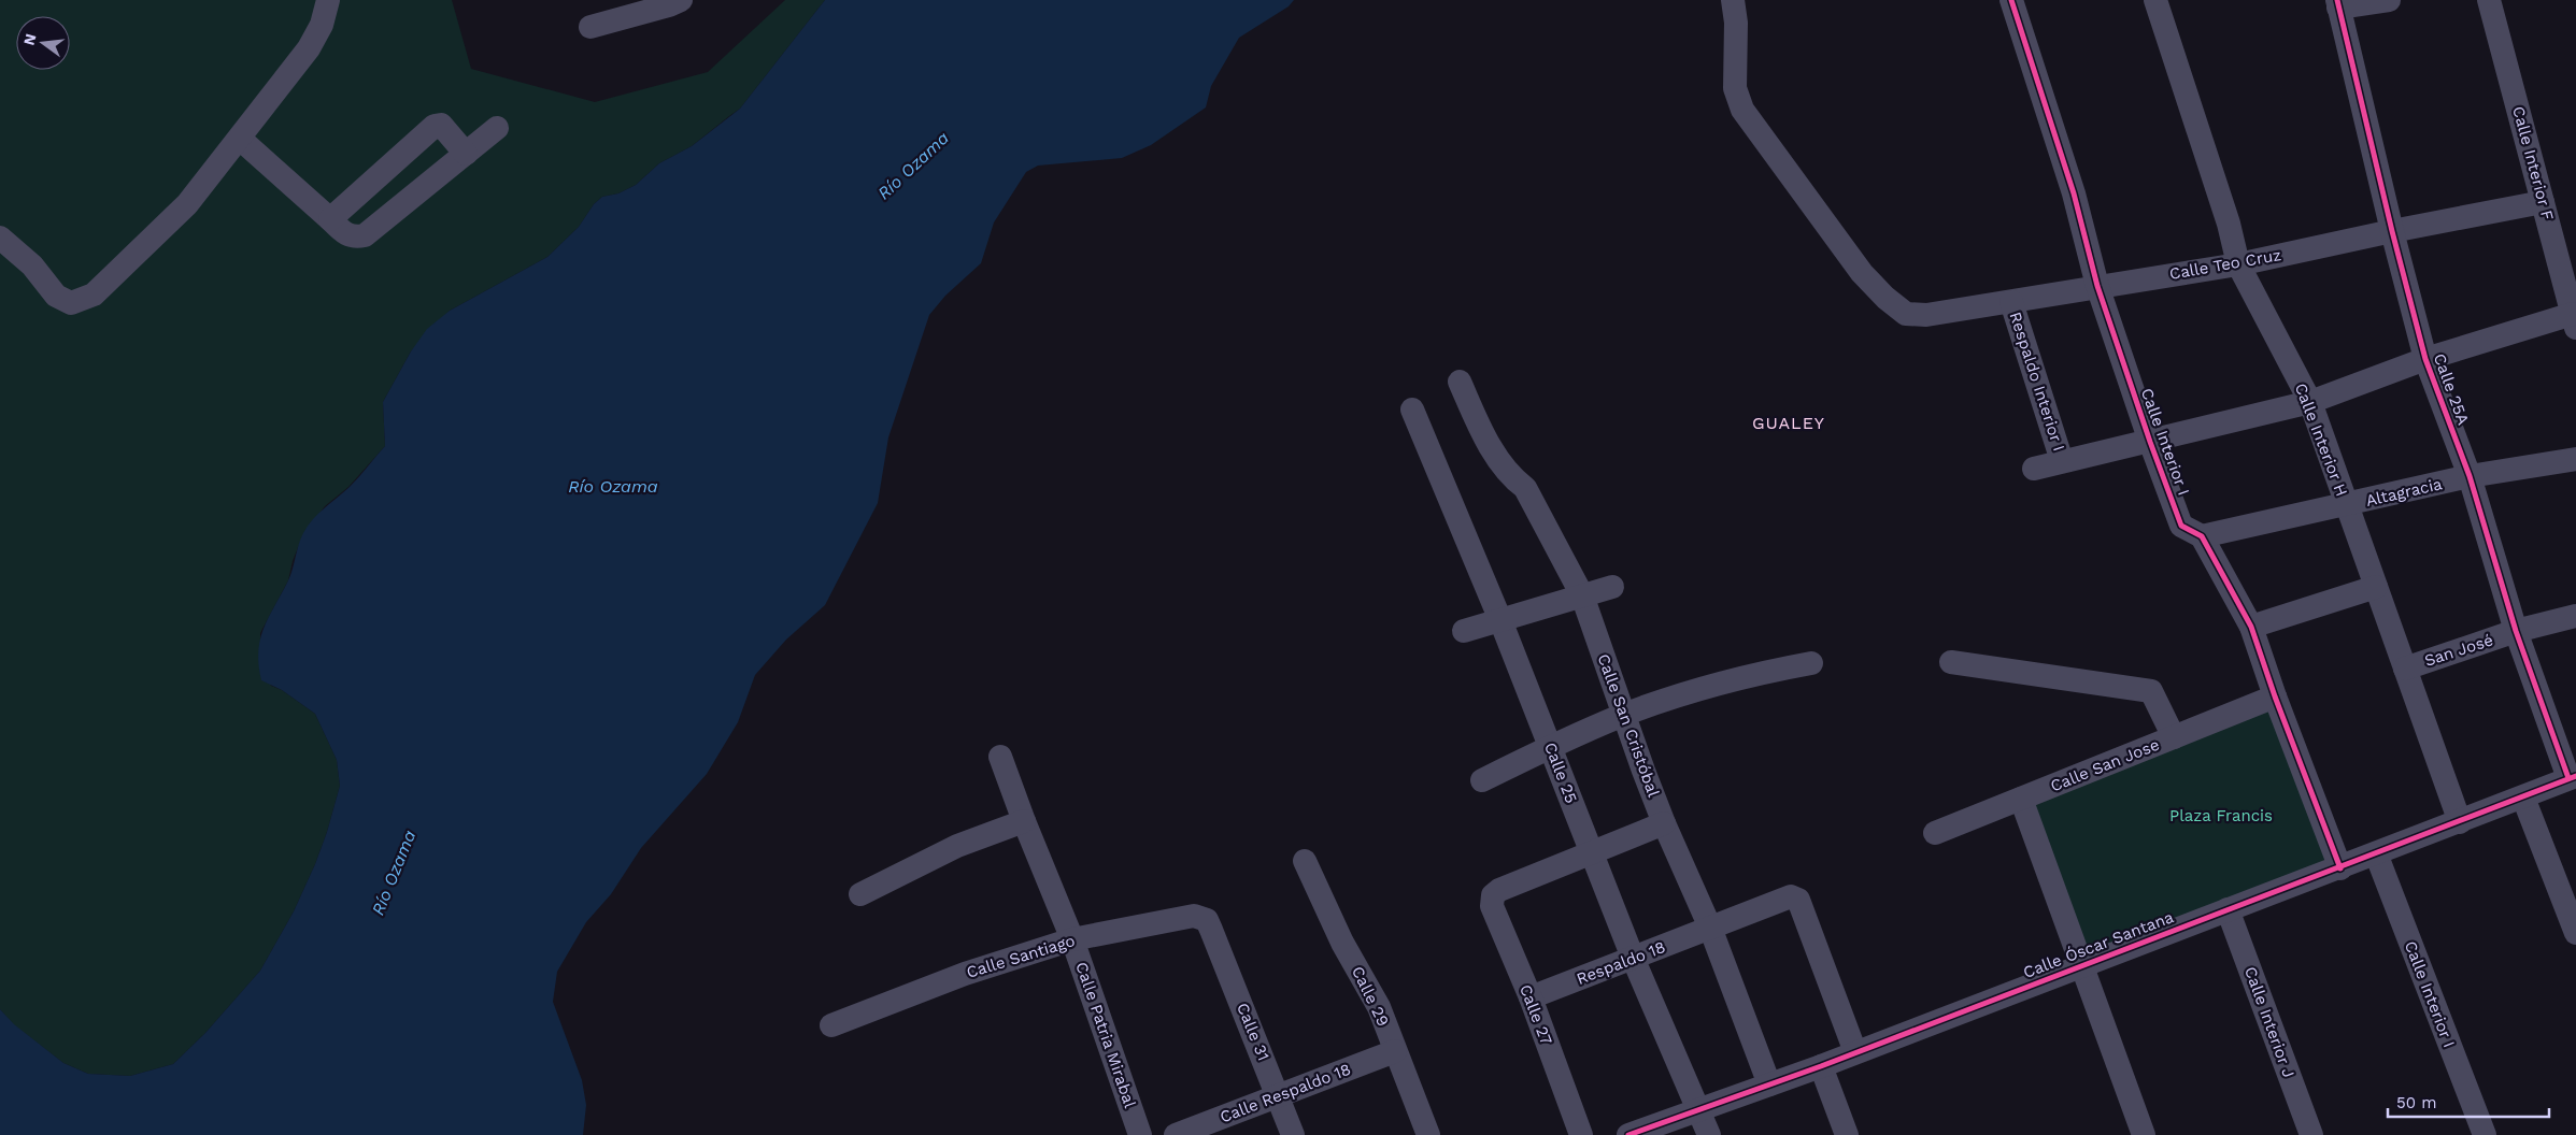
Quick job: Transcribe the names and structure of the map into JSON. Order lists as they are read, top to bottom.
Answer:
{
  "streets": {
    "street": [
      "Calle Interior F",
      "Calle Teo Cruz",
      "Respaldo Interior I",
      "Calle 25A",
      "Calle Interior H",
      "Calle Interior I",
      "Altagracia",
      "San José",
      "Calle San Cristóbal",
      "Calle San Jose",
      "Calle 25",
      "Calle Óscar Santana",
      "Calle Santiago",
      "Respaldo 18",
      "Calle 29",
      "Calle 27",
      "Calle Interior J",
      "Calle 31",
      "Calle Patria Mirabal",
      "Calle Respaldo 18"
    ]
  },
  "crossings": [
    ["Calle Interior F", "Calle Teo Cruz"],
    ["Calle Teo Cruz", "Respaldo Interior I"],
    ["Calle Teo Cruz", "Calle 25A"],
    ["Calle Teo Cruz", "Calle Interior H"],
    ["Calle Teo Cruz", "Calle Interior I"],
    ["Calle 25A", "Altagracia"],
    ["Calle 25A", "San José"],
    ["Calle 25A", "Calle Óscar Santana"],
    ["Calle Interior H", "Altagracia"],
    ["Calle Interior H", "San José"],
    ["Calle Interior H", "Calle Óscar Santana"],
    ["Calle Interior I", "Altagracia"],
    ["Calle Interior I", "Calle San Jose"],
    ["Calle Interior I", "Calle Óscar Santana"],
    ["Calle San Cristóbal", "Calle Óscar Santana"],
    ["Calle San Cristóbal", "Respaldo 18"],
    ["Calle 25", "Calle Óscar Santana"],
    ["Calle 25", "Respaldo 18"],
    ["Calle 25", "Calle 27"],
    ["Calle Óscar Santana", "Respaldo 18"],
    ["Calle Óscar Santana", "Calle Interior J"],
    ["Calle Santiago", "Calle 31"],
    ["Calle Santiago", "Calle Patria Mirabal"],
    ["Respaldo 18", "Calle 27"],
    ["Calle 29", "Calle Respaldo 18"],
    ["Calle 31", "Calle Respaldo 18"]
  ],
  "districts": ["GUALEY"],
  "water": ["Río Ozama"],
  "parks": ["Plaza Francis"],
  "scale_bar": "50 m",
  "north": "left"
}
